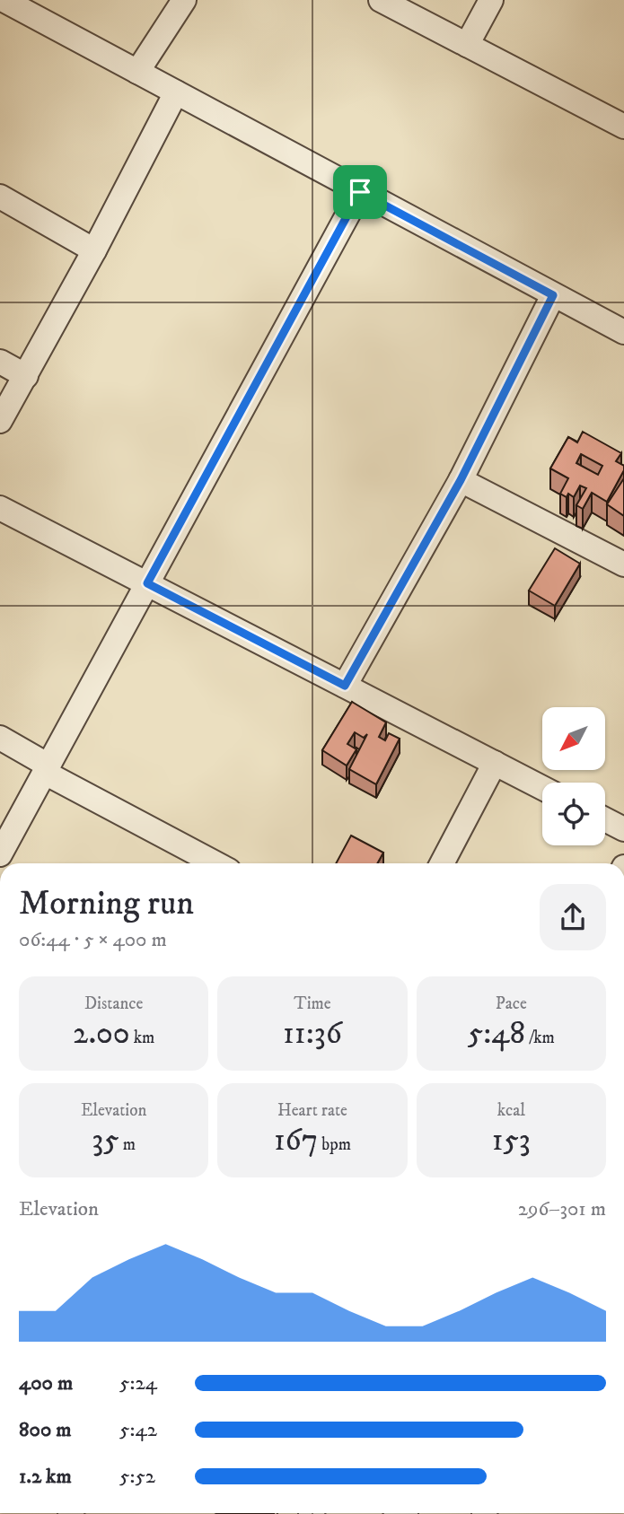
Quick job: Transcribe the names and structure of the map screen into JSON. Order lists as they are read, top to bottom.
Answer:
{
  "north": "bottom left",
  "page": {
    "heading": ["Morning run", "06:44 · 5 × 400 m"],
    "stats": [
      ["Distance", "2.00 km"],
      ["Time", "11:36"],
      ["Pace", "5:48 /km"],
      ["Elevation", "35 m"],
      ["Heart rate", "167 bpm"],
      ["kcal", "153"]
    ],
    "chart": ["Elevation", "296–301 m"],
    "list": [
      {
        "name": "400 m",
        "note": "5:24"
      },
      {
        "name": "800 m",
        "note": "5:42"
      },
      {
        "name": "1.2 km",
        "note": "5:52"
      }
    ]
  }
}
